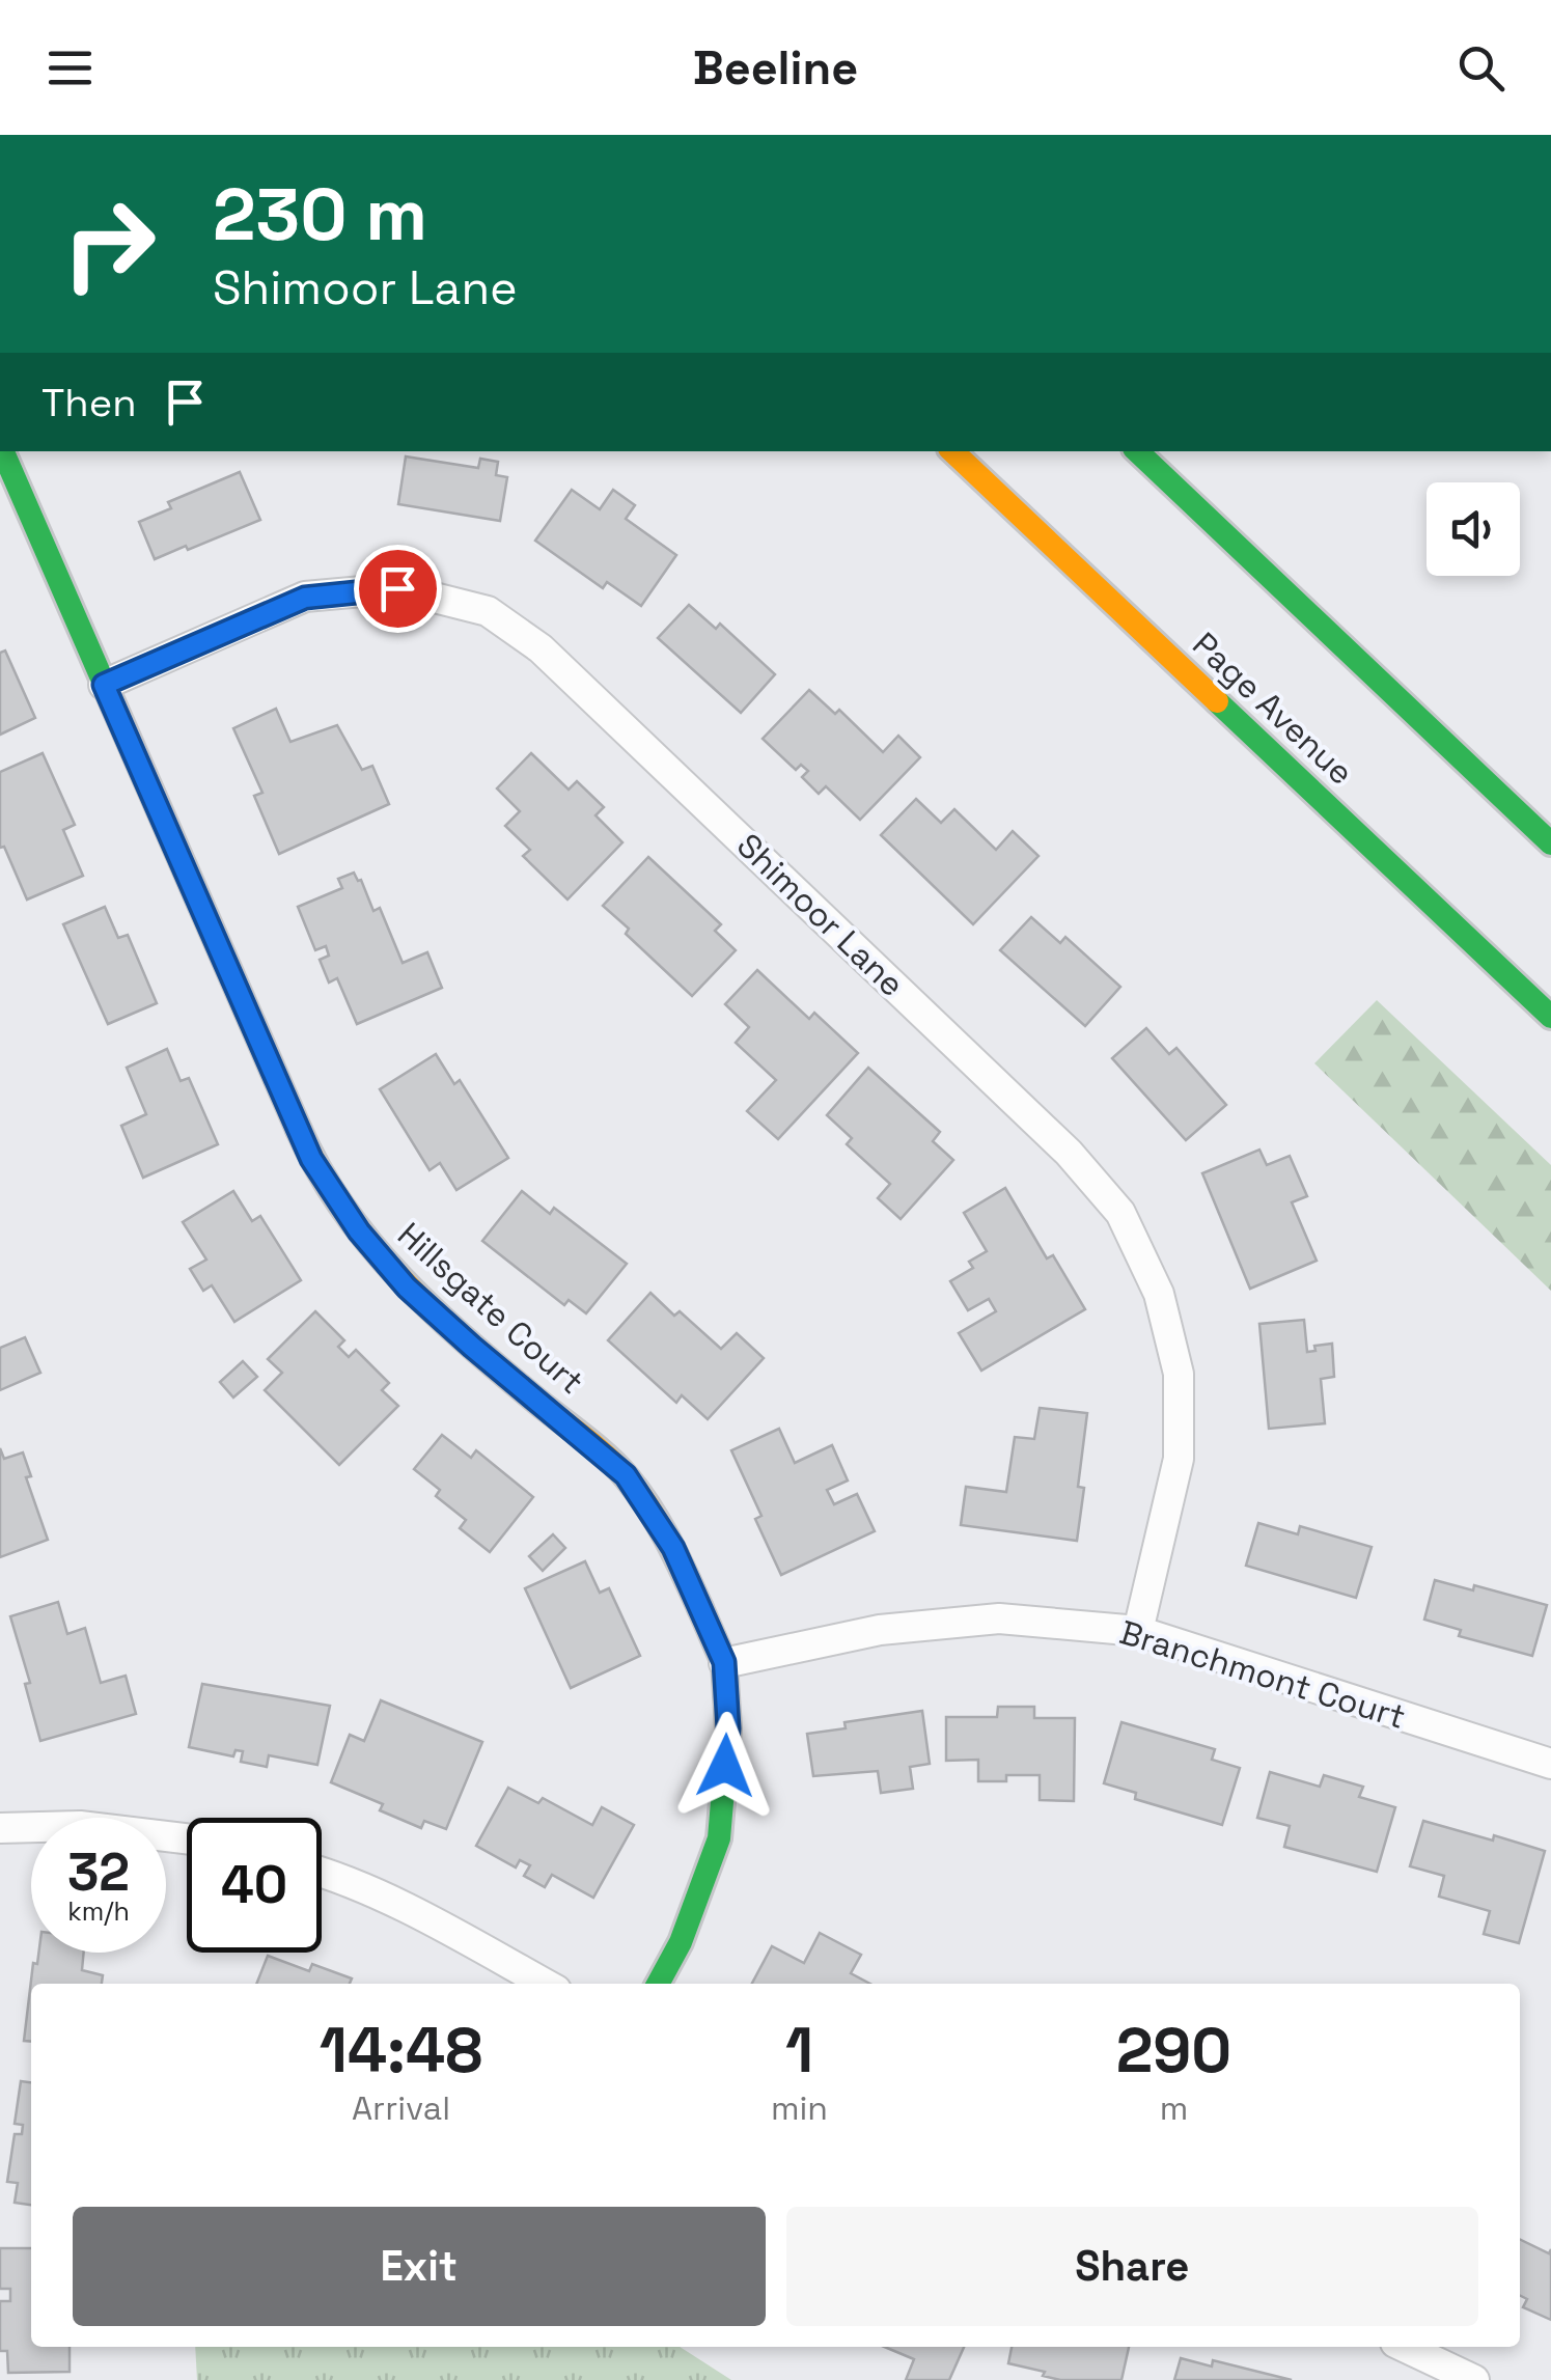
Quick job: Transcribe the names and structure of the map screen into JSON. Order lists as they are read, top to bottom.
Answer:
{
  "streets": {
    "main road": ["Page Avenue", "Hillsgate Court"],
    "street": ["Shimoor Lane", "Branchmont Court"]
  },
  "crossings": [
    ["Shimoor Lane", "Hillsgate Court"],
    ["Shimoor Lane", "Branchmont Court"],
    ["Hillsgate Court", "Branchmont Court"]
  ],
  "page": {
    "header": "Beeline",
    "turn": ["230 m", "Shimoor Lane"],
    "then": "Then",
    "speed": "32 km/h",
    "limit": "40",
    "eta": [
      "14:48",
      "Arrival",
      "1",
      "min",
      "290",
      "m"
    ],
    "buttons": ["Exit", "Share"]
  }
}
